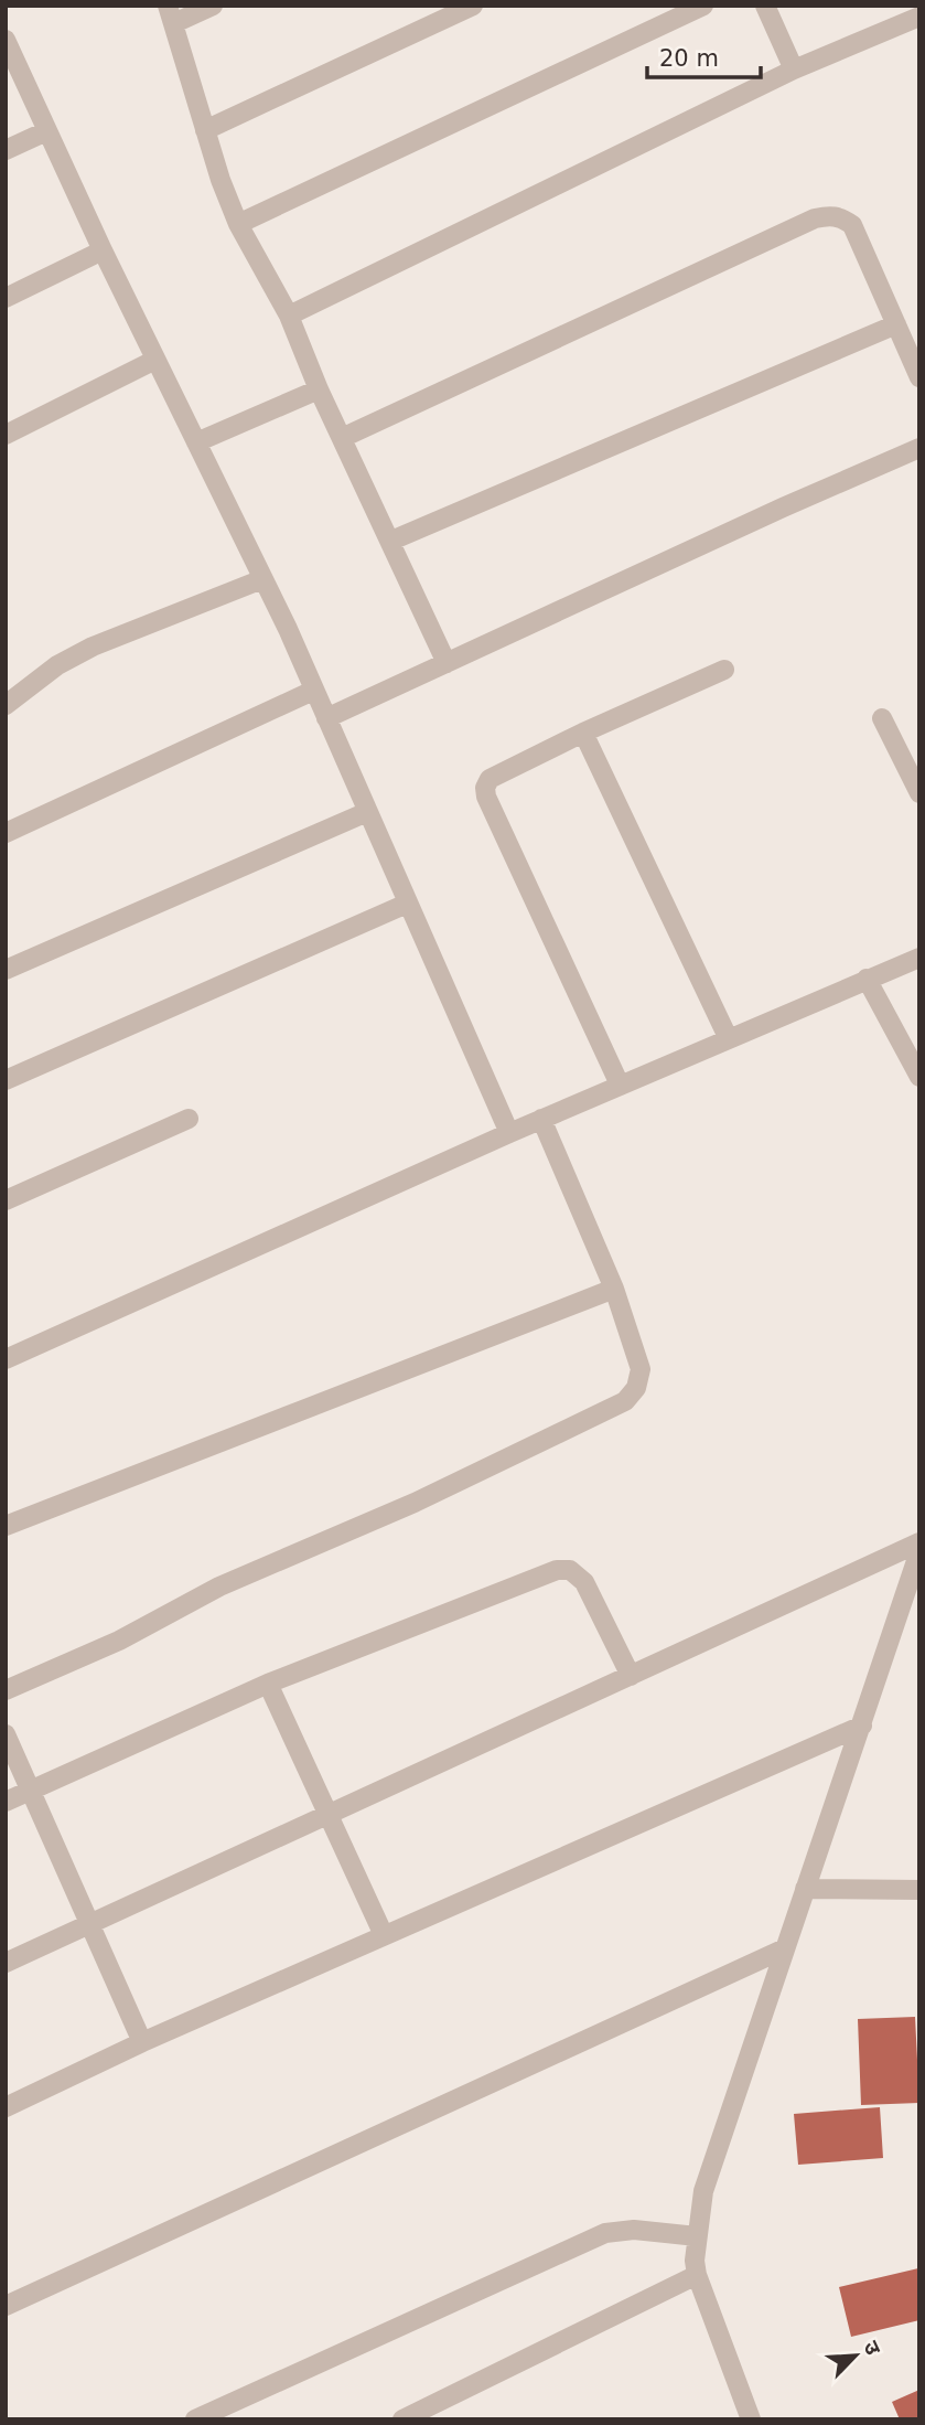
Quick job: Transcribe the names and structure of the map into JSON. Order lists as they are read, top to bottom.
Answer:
{
  "scale_bar": "20 m",
  "north": "top right"
}
